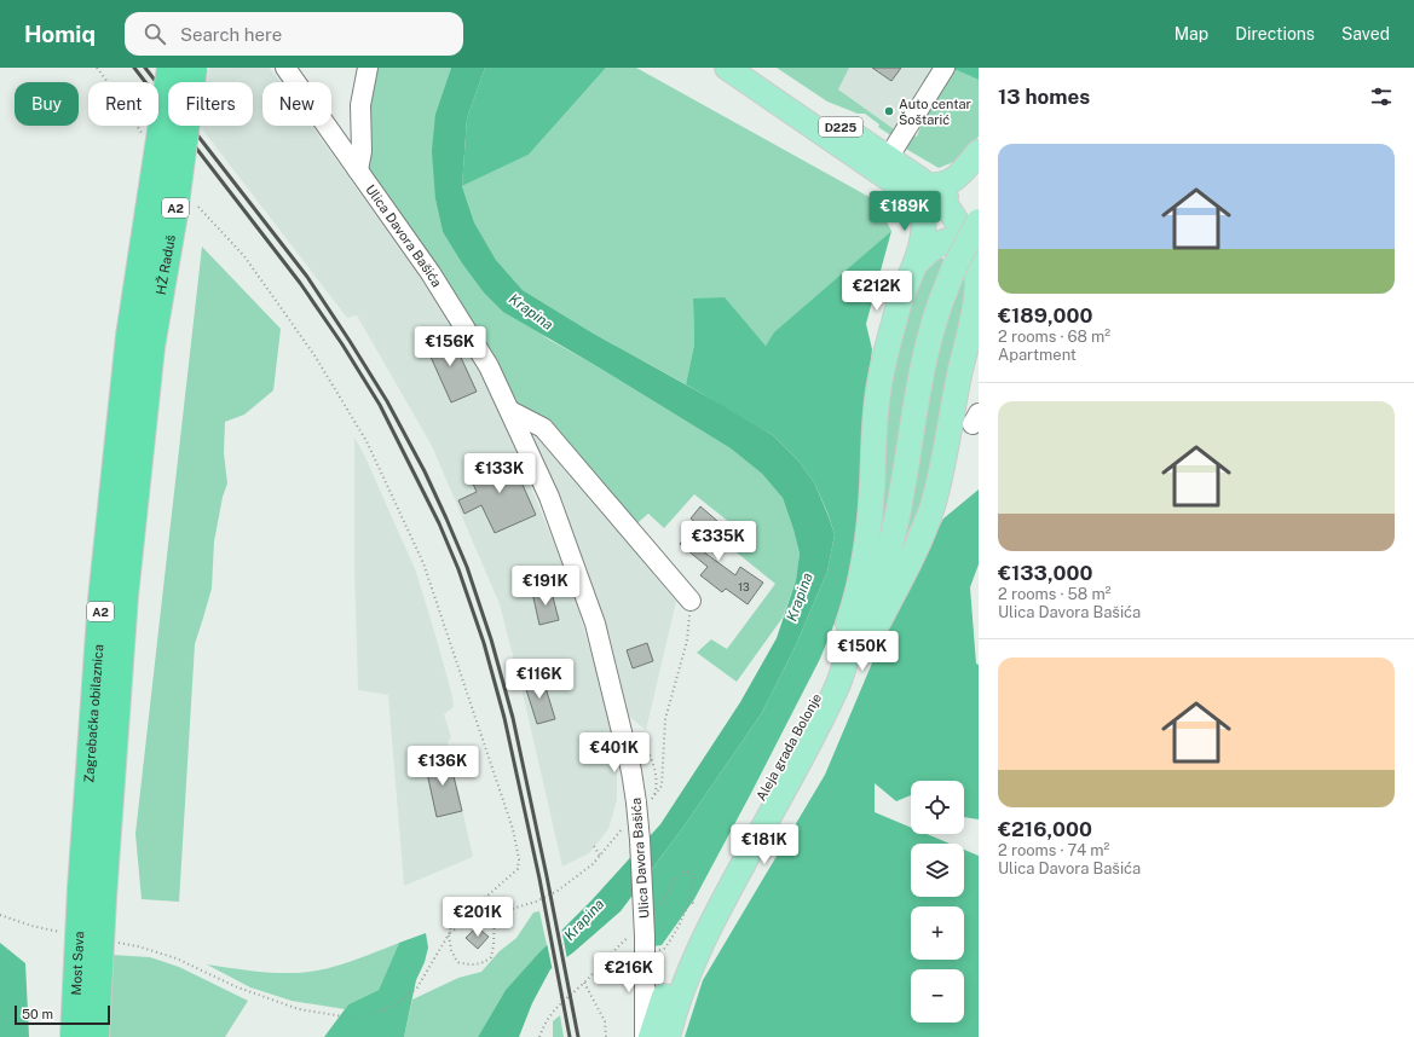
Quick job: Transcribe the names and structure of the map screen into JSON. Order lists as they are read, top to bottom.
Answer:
{
  "streets": {
    "highway": [
      "A2",
      "HŽ Raduš",
      "Zagrebačka obilaznica",
      "Most Sava"
    ],
    "main road": ["D225", "Aleja grada Bolonje"],
    "street": ["Ulica Davora Bašića"]
  },
  "crossings": [
    ["HŽ Raduš", "Zagrebačka obilaznica"],
    ["Zagrebačka obilaznica", "Most Sava"]
  ],
  "water": ["Krapina"],
  "places": ["Auto centar Šoštarić"],
  "house_numbers": ["13"],
  "scale_bar": "50 m",
  "page": {
    "header": "Homiq",
    "search": "Search here",
    "nav": ["Map", "Directions", "Saved"],
    "heading": "13 homes",
    "chip": [
      "Buy",
      "Rent",
      "Filters",
      "New"
    ],
    "list": [
      {
        "name": "€189,000",
        "note": "2 rooms · 68 m² · Apartment"
      },
      {
        "name": "€133,000",
        "note": "2 rooms · 58 m² · Ulica Davora Bašića"
      },
      {
        "name": "€216,000",
        "note": "2 rooms · 74 m² · Ulica Davora Bašića"
      }
    ],
    "price": [
      "€189K",
      "€212K",
      "€156K",
      "€133K",
      "€335K",
      "€191K",
      "€150K",
      "€116K",
      "€401K",
      "€136K",
      "€181K",
      "€201K",
      "€216K"
    ],
    "map_buttons": ["+", "−"],
    "scale": "50 m"
  }
}
